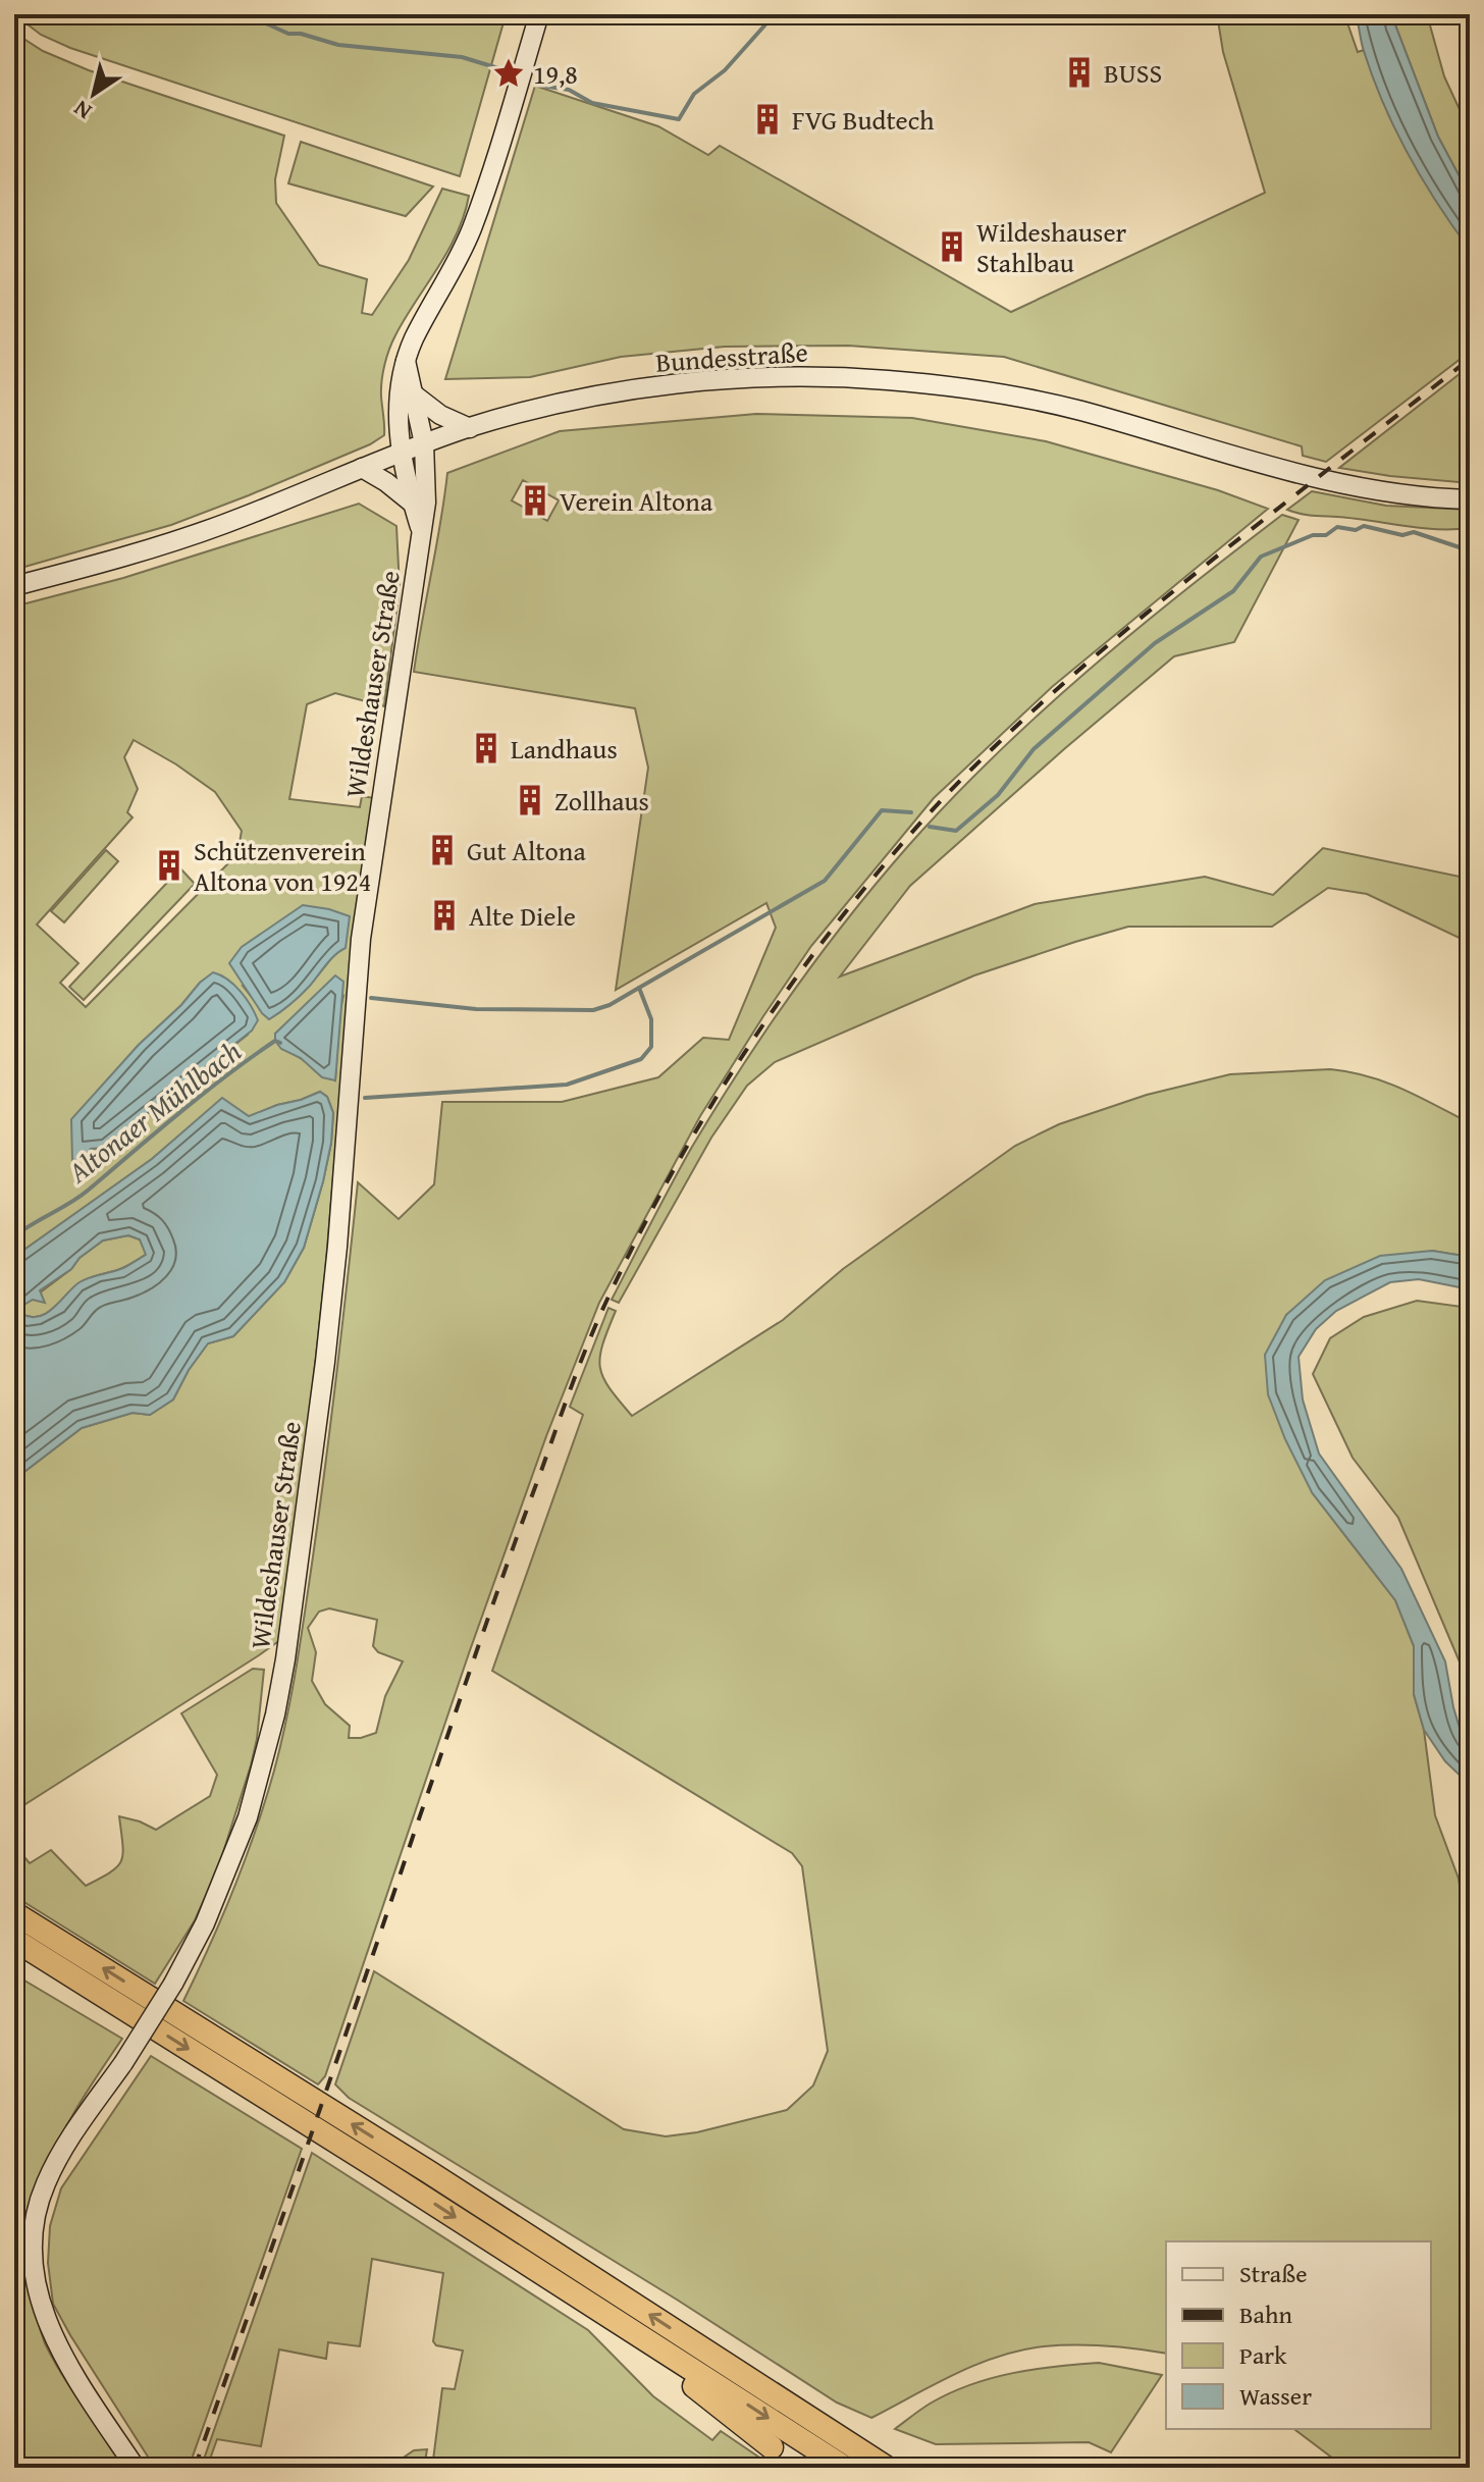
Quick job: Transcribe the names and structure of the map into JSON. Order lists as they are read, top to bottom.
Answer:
{
  "streets": {
    "main road": ["Bundesstraße", "Wildeshauser Straße"]
  },
  "crossings": [
    ["Bundesstraße", "Wildeshauser Straße"]
  ],
  "water": ["Altonaer Mühlbach"],
  "places": {
    "building": [
      "BUSS",
      "FVG Budtech",
      "Wildeshauser Stahlbau",
      "Verein Altona",
      "Landhaus",
      "Zollhaus",
      "Gut Altona",
      "Schützenverein Altona von 1924",
      "Alte Diele"
    ],
    "place": ["19,8"]
  },
  "legend": [
    "Straße",
    "Bahn",
    "Park",
    "Wasser"
  ],
  "north": "bottom left"
}
